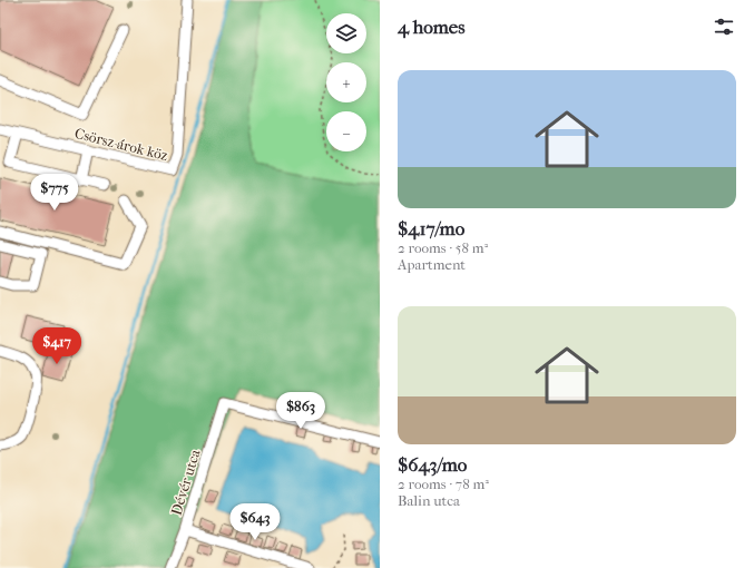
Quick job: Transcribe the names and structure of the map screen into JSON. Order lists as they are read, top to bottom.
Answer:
{
  "streets": {
    "street": ["Csörsz-árok köz", "Dévér utca"]
  },
  "page": {
    "heading": "4 homes",
    "map_buttons": ["+", "−"],
    "list": [
      {
        "name": "$417/mo",
        "note": "2 rooms · 58 m² · Apartment"
      },
      {
        "name": "$643/mo",
        "note": "2 rooms · 78 m² · Balin utca"
      }
    ],
    "price": [
      "$775",
      "$417",
      "$863",
      "$643"
    ]
  }
}
